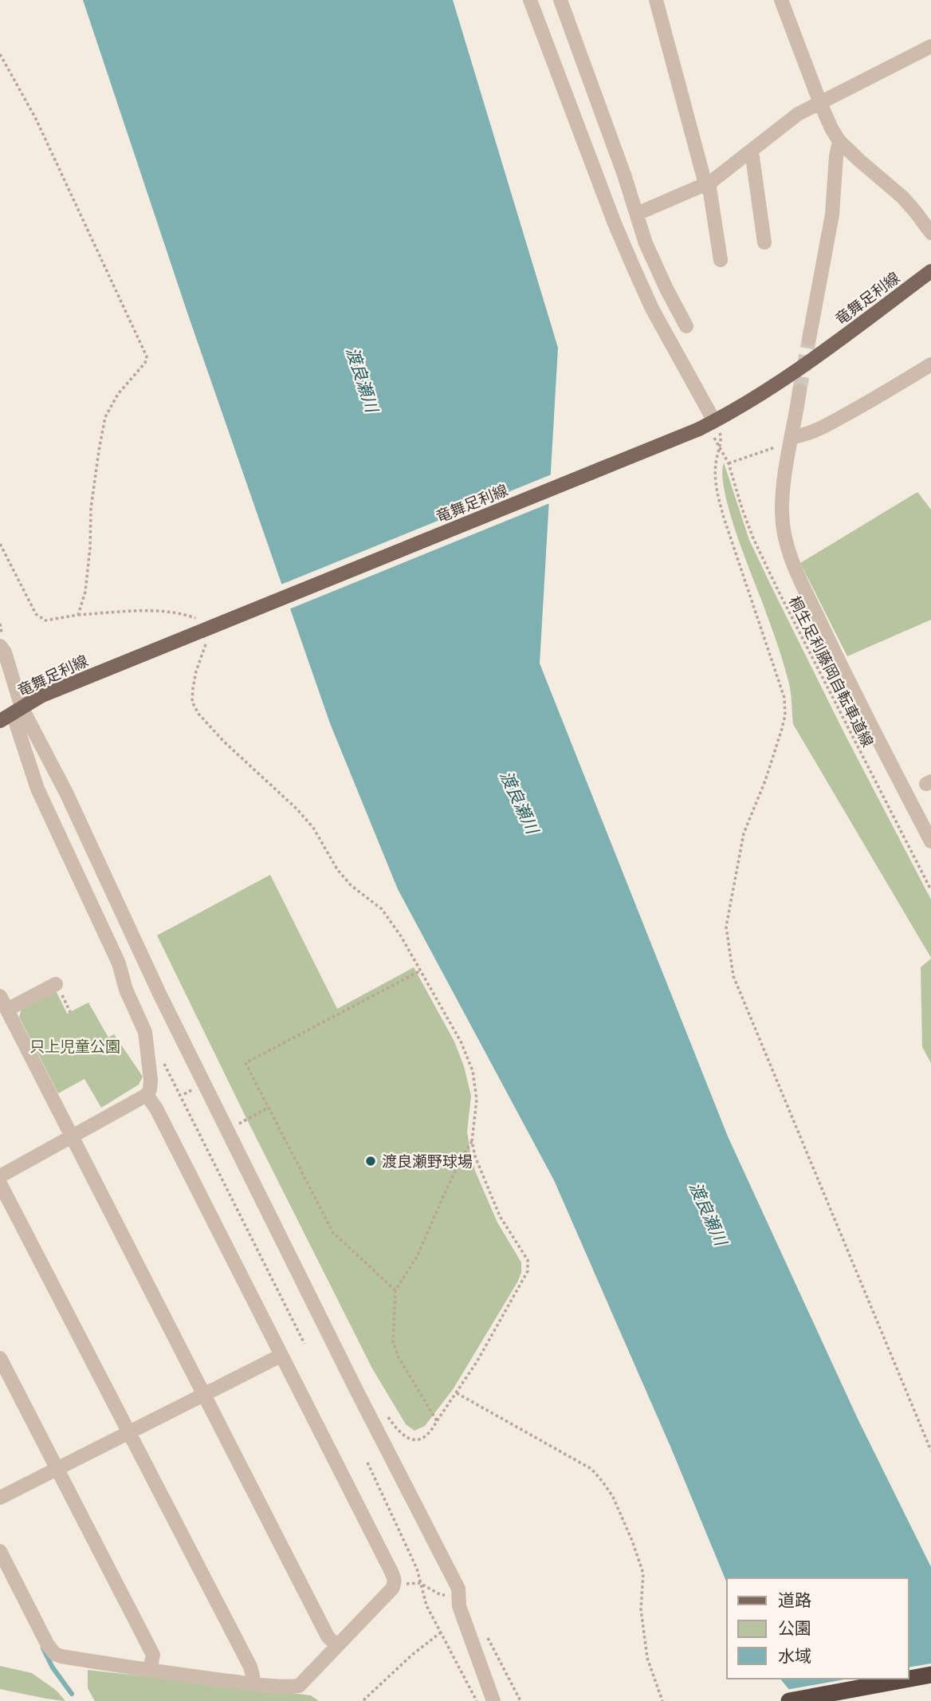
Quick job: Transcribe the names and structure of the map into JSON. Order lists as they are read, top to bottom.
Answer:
{
  "streets": {
    "main road": ["竜舞足利線"],
    "path": ["桐生足利藤岡自転車道線"]
  },
  "water": ["渡良瀬川"],
  "parks": ["只上児童公園"],
  "places": ["渡良瀬野球場"],
  "legend": ["道路", "公園", "水域"]
}
